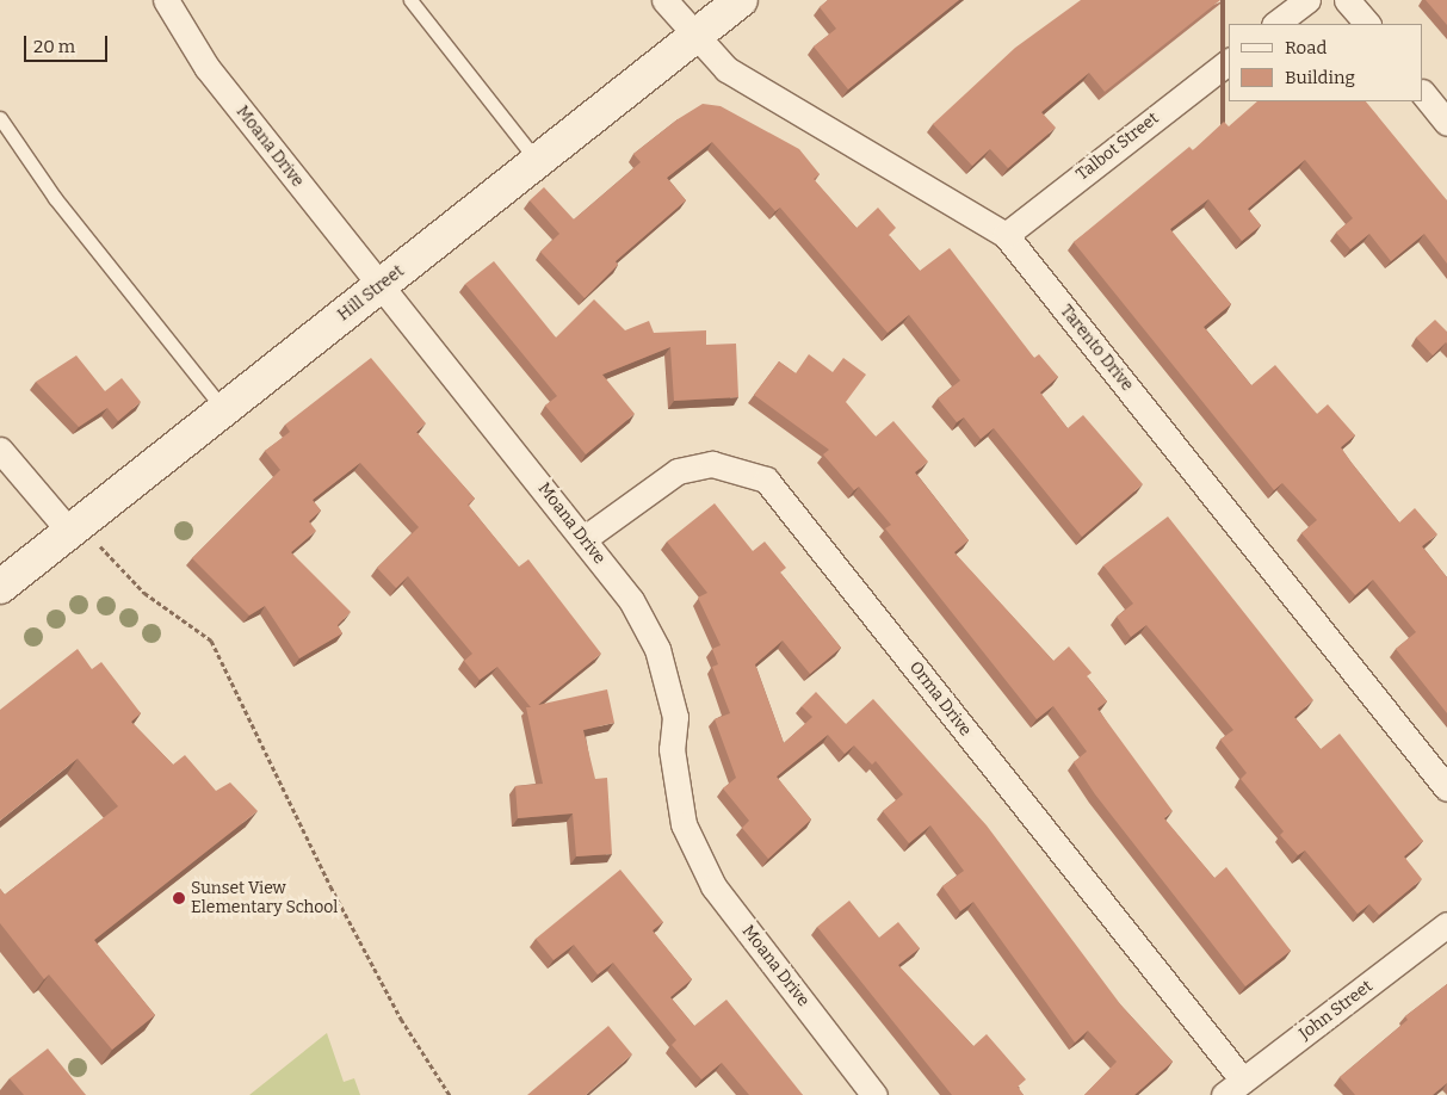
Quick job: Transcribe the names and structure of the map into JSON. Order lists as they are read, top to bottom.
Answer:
{
  "streets": {
    "street": [
      "Moana Drive",
      "Talbot Street",
      "Hill Street",
      "Tarento Drive",
      "Orma Drive",
      "John Street"
    ]
  },
  "crossings": [
    ["Moana Drive", "Hill Street"],
    ["Moana Drive", "Orma Drive"],
    ["Talbot Street", "Tarento Drive"],
    ["Hill Street", "Tarento Drive"],
    ["Orma Drive", "John Street"]
  ],
  "places": ["Sunset View Elementary School"],
  "legend": ["Road", "Building"],
  "scale_bar": "20 m"
}
